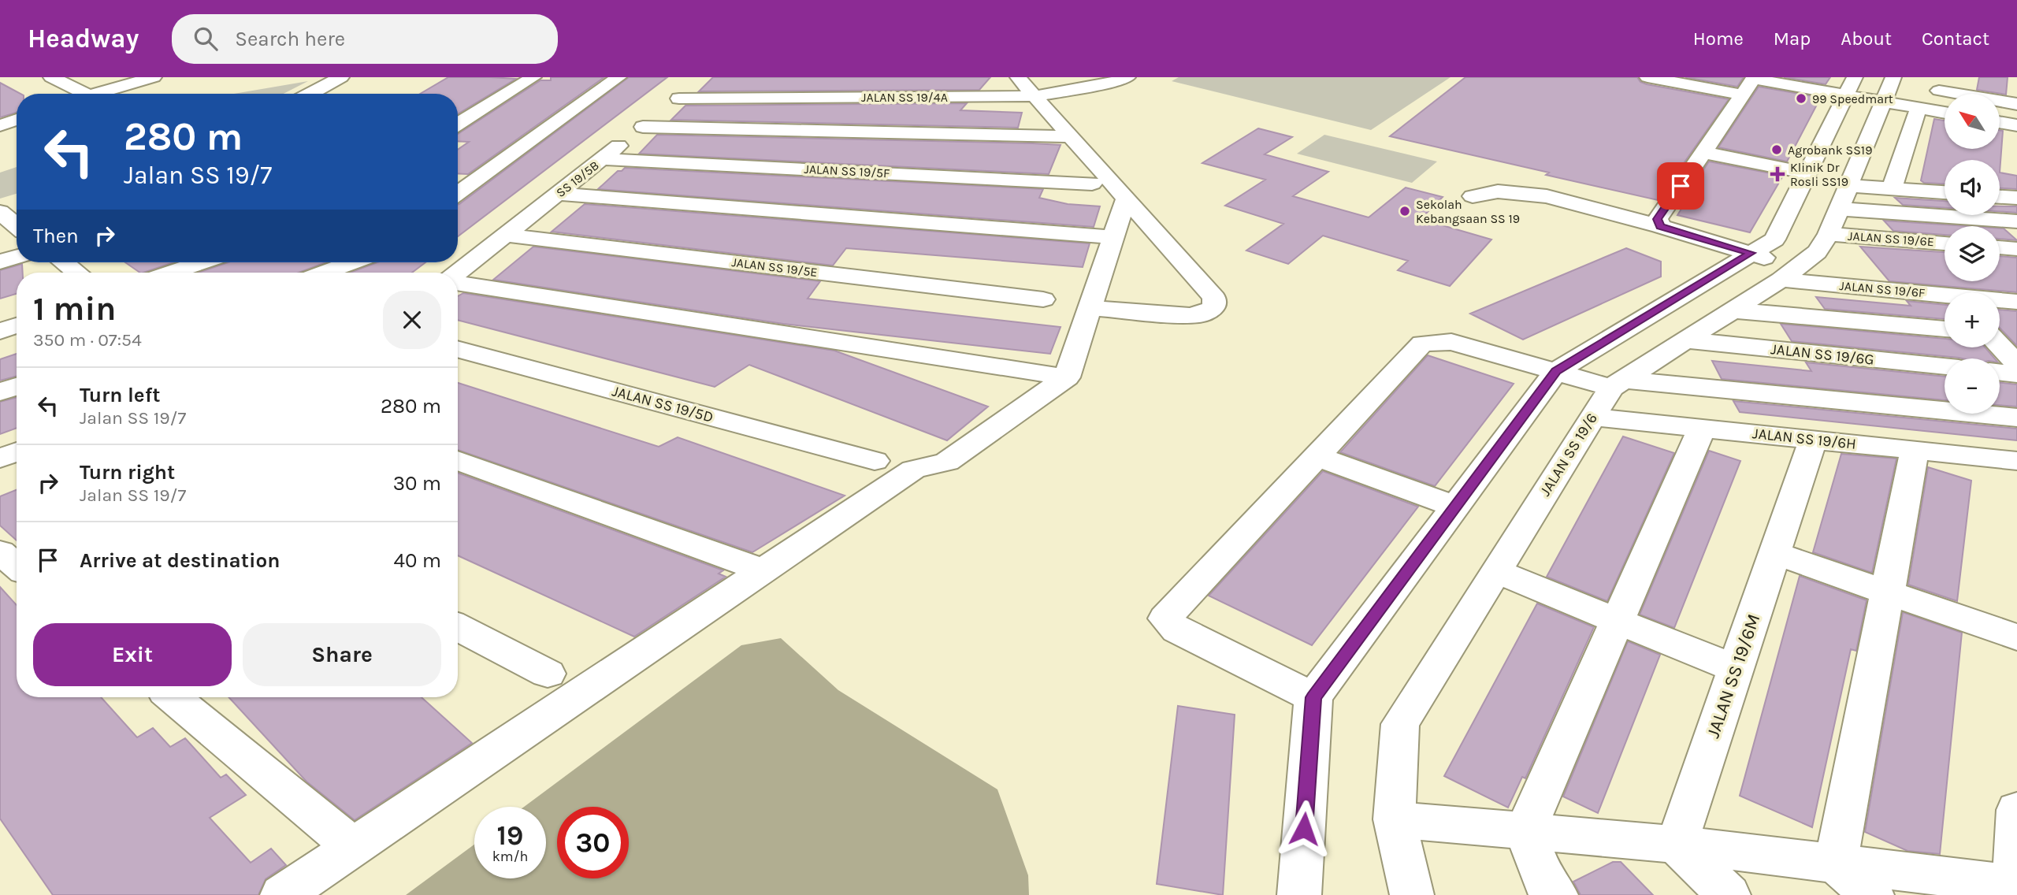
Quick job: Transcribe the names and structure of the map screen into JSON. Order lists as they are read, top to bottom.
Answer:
{
  "streets": {
    "street": [
      "JALAN SS 19/4A",
      "JALAN SS 19/5F",
      "SS 19/5B",
      "JALAN SS 19/6E",
      "JALAN SS 19/5E",
      "JALAN SS 19/6F",
      "JALAN SS 19/6G",
      "JALAN SS 19/5D",
      "JALAN SS 19/6H",
      "JALAN SS 19/6",
      "JALAN SS 19/6M"
    ]
  },
  "crossings": [
    ["JALAN SS 19/4A", "SS 19/5B"],
    ["JALAN SS 19/5F", "SS 19/5B"],
    ["SS 19/5B", "JALAN SS 19/5E"],
    ["JALAN SS 19/6E", "JALAN SS 19/6"],
    ["JALAN SS 19/6F", "JALAN SS 19/6"],
    ["JALAN SS 19/6G", "JALAN SS 19/6"],
    ["JALAN SS 19/6H", "JALAN SS 19/6"],
    ["JALAN SS 19/6H", "JALAN SS 19/6M"]
  ],
  "places": {
    "other": ["99 Speedmart", "Agrobank SS19", "Sekolah Kebangsaan SS 19"],
    "health": ["Klinik Dr Rosli SS19"]
  },
  "north": "top left",
  "page": {
    "header": "Headway",
    "search": "Search here",
    "nav": [
      "Home",
      "Map",
      "About",
      "Contact"
    ],
    "map_buttons": ["+", "−"],
    "turn": ["280 m", "Jalan SS 19/7"],
    "then": "Then",
    "heading": ["1 min", "350 m · 07:54"],
    "list": [
      {
        "name": "Turn left",
        "note": "Jalan SS 19/7",
        "value": "280 m"
      },
      {
        "name": "Turn right",
        "note": "Jalan SS 19/7",
        "value": "30 m"
      },
      {
        "name": "Arrive at destination",
        "value": "40 m"
      }
    ],
    "buttons": ["Exit", "Share"],
    "speed": "19 km/h",
    "limit": "30"
  }
}
